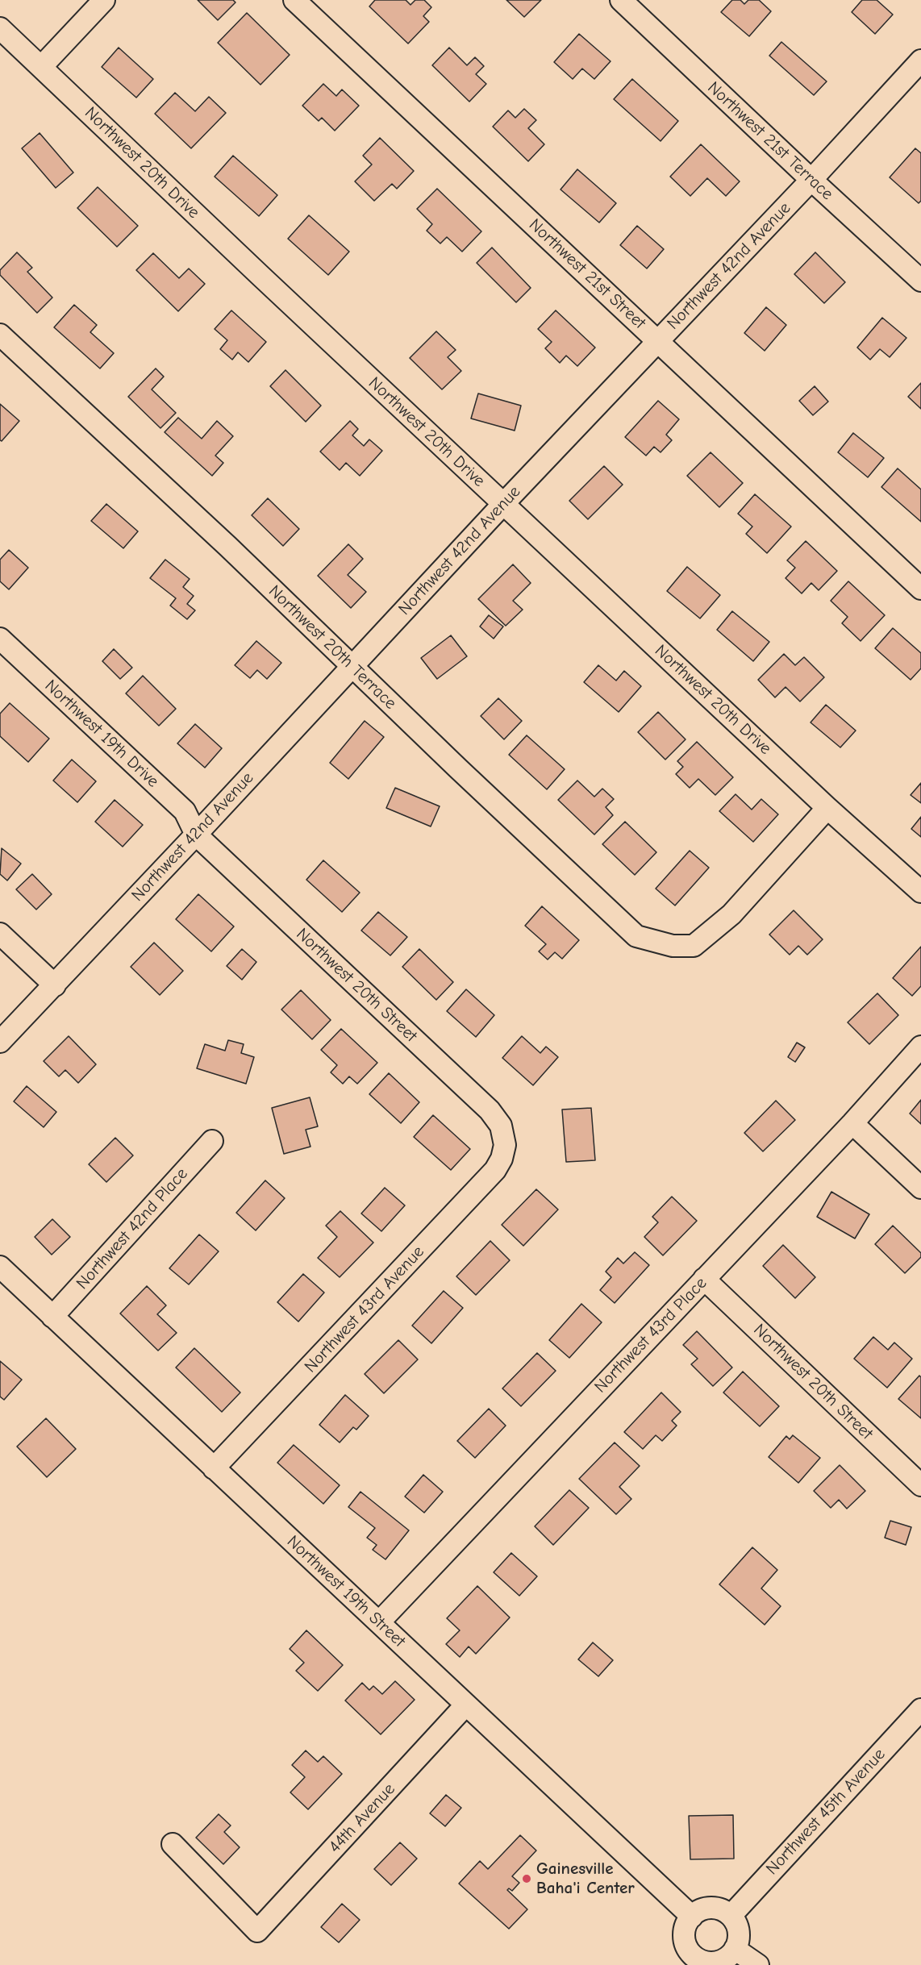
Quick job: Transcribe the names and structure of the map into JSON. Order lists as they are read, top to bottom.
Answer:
{
  "streets": {
    "street": [
      "Northwest 21st Terrace",
      "Northwest 20th Drive",
      "Northwest 42nd Avenue",
      "Northwest 21st Street",
      "Northwest 20th Terrace",
      "Northwest 19th Drive",
      "Northwest 20th Street",
      "Northwest 42nd Place",
      "Northwest 43rd Avenue",
      "Northwest 43rd Place",
      "Northwest 19th Street",
      "Northwest 45th Avenue",
      "44th Avenue"
    ]
  },
  "crossings": [
    ["Northwest 21st Terrace", "Northwest 42nd Avenue"],
    ["Northwest 20th Drive", "Northwest 42nd Avenue"],
    ["Northwest 20th Drive", "Northwest 20th Terrace"],
    ["Northwest 42nd Avenue", "Northwest 21st Street"],
    ["Northwest 42nd Avenue", "Northwest 20th Terrace"],
    ["Northwest 42nd Avenue", "Northwest 19th Drive"],
    ["Northwest 42nd Avenue", "Northwest 20th Street"],
    ["Northwest 19th Drive", "Northwest 20th Street"],
    ["Northwest 20th Street", "Northwest 43rd Avenue"],
    ["Northwest 20th Street", "Northwest 43rd Place"],
    ["Northwest 42nd Place", "Northwest 19th Street"],
    ["Northwest 43rd Avenue", "Northwest 19th Street"],
    ["Northwest 43rd Place", "Northwest 19th Street"],
    ["Northwest 19th Street", "Northwest 45th Avenue"],
    ["Northwest 19th Street", "44th Avenue"]
  ],
  "places": ["Gainesville Baha'i Center"]
}
